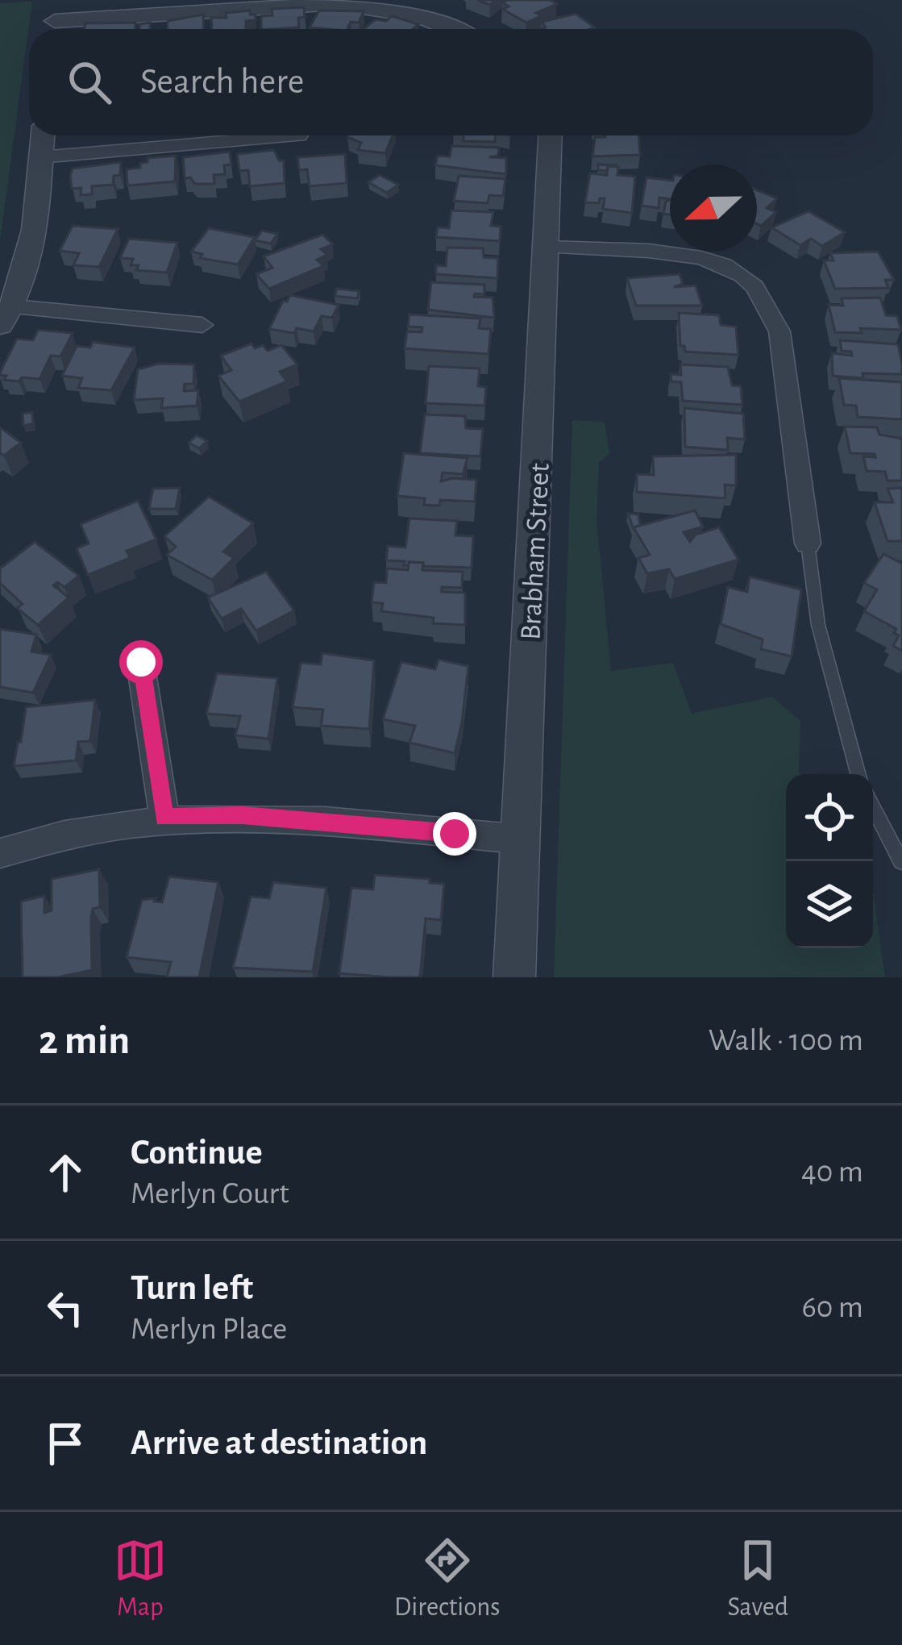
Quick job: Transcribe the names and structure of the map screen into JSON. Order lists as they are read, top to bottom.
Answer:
{
  "streets": {
    "street": ["Brabham Street"]
  },
  "north": "left",
  "page": {
    "search": "Search here",
    "heading": ["2 min", "Walk · 100 m"],
    "list": [
      ["Continue", "Merlyn Court", "40 m"],
      ["Turn left", "Merlyn Place", "60 m"],
      "Arrive at destination"
    ],
    "nav": ["Map", "Directions", "Saved"]
  }
}
